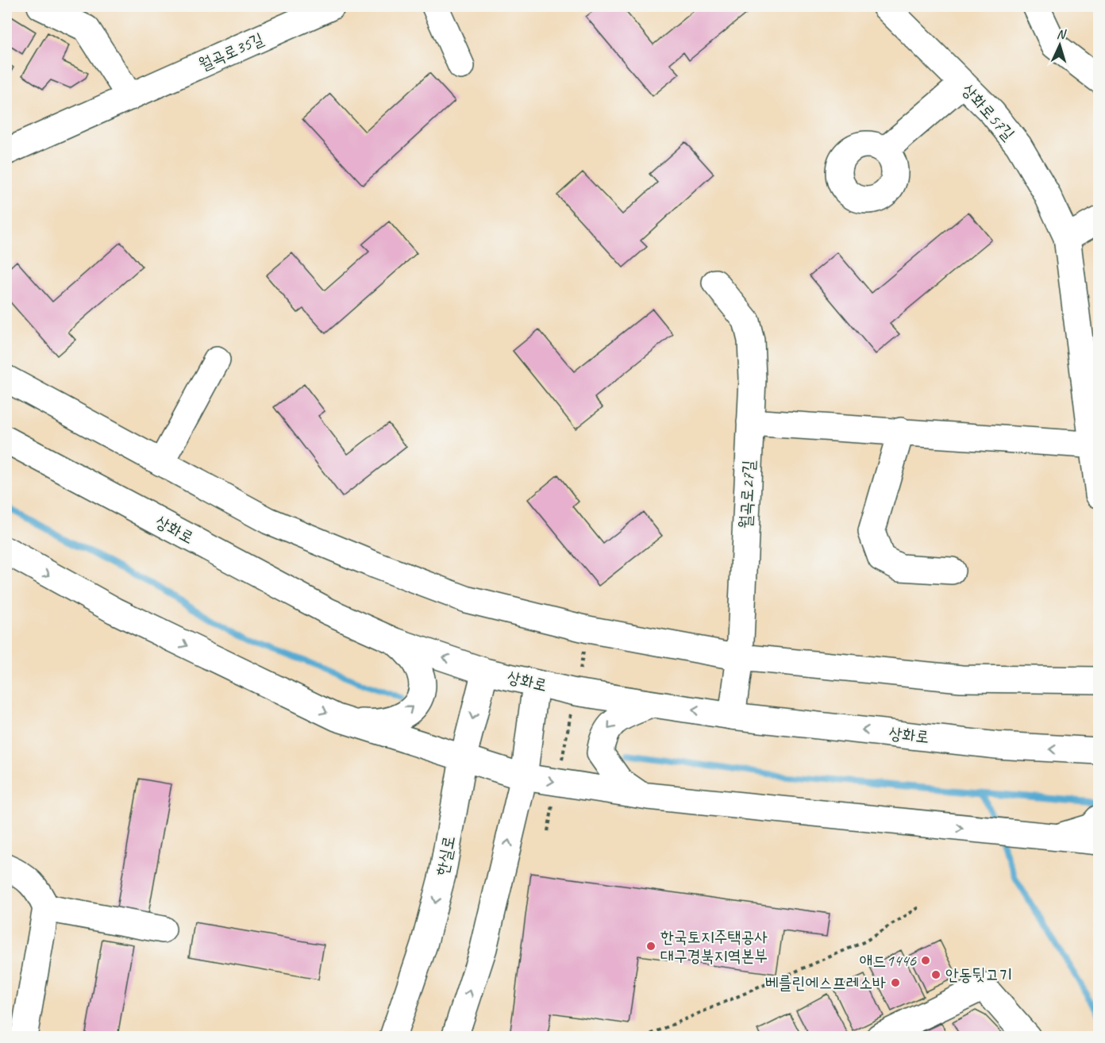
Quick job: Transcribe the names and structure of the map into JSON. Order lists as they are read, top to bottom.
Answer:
{
  "streets": {
    "main road": [
      "월곡로35길",
      "상화로57길",
      "월곡로27길",
      "상화로",
      "한실로"
    ]
  },
  "crossings": [
    ["월곡로27길", "상화로"],
    ["상화로", "한실로"]
  ],
  "places": [
    "한국토지주택공사 대구경북지역본부",
    "애드1446",
    "안동뒷고기",
    "베를린에스프레소바"
  ],
  "north": "top"
}
